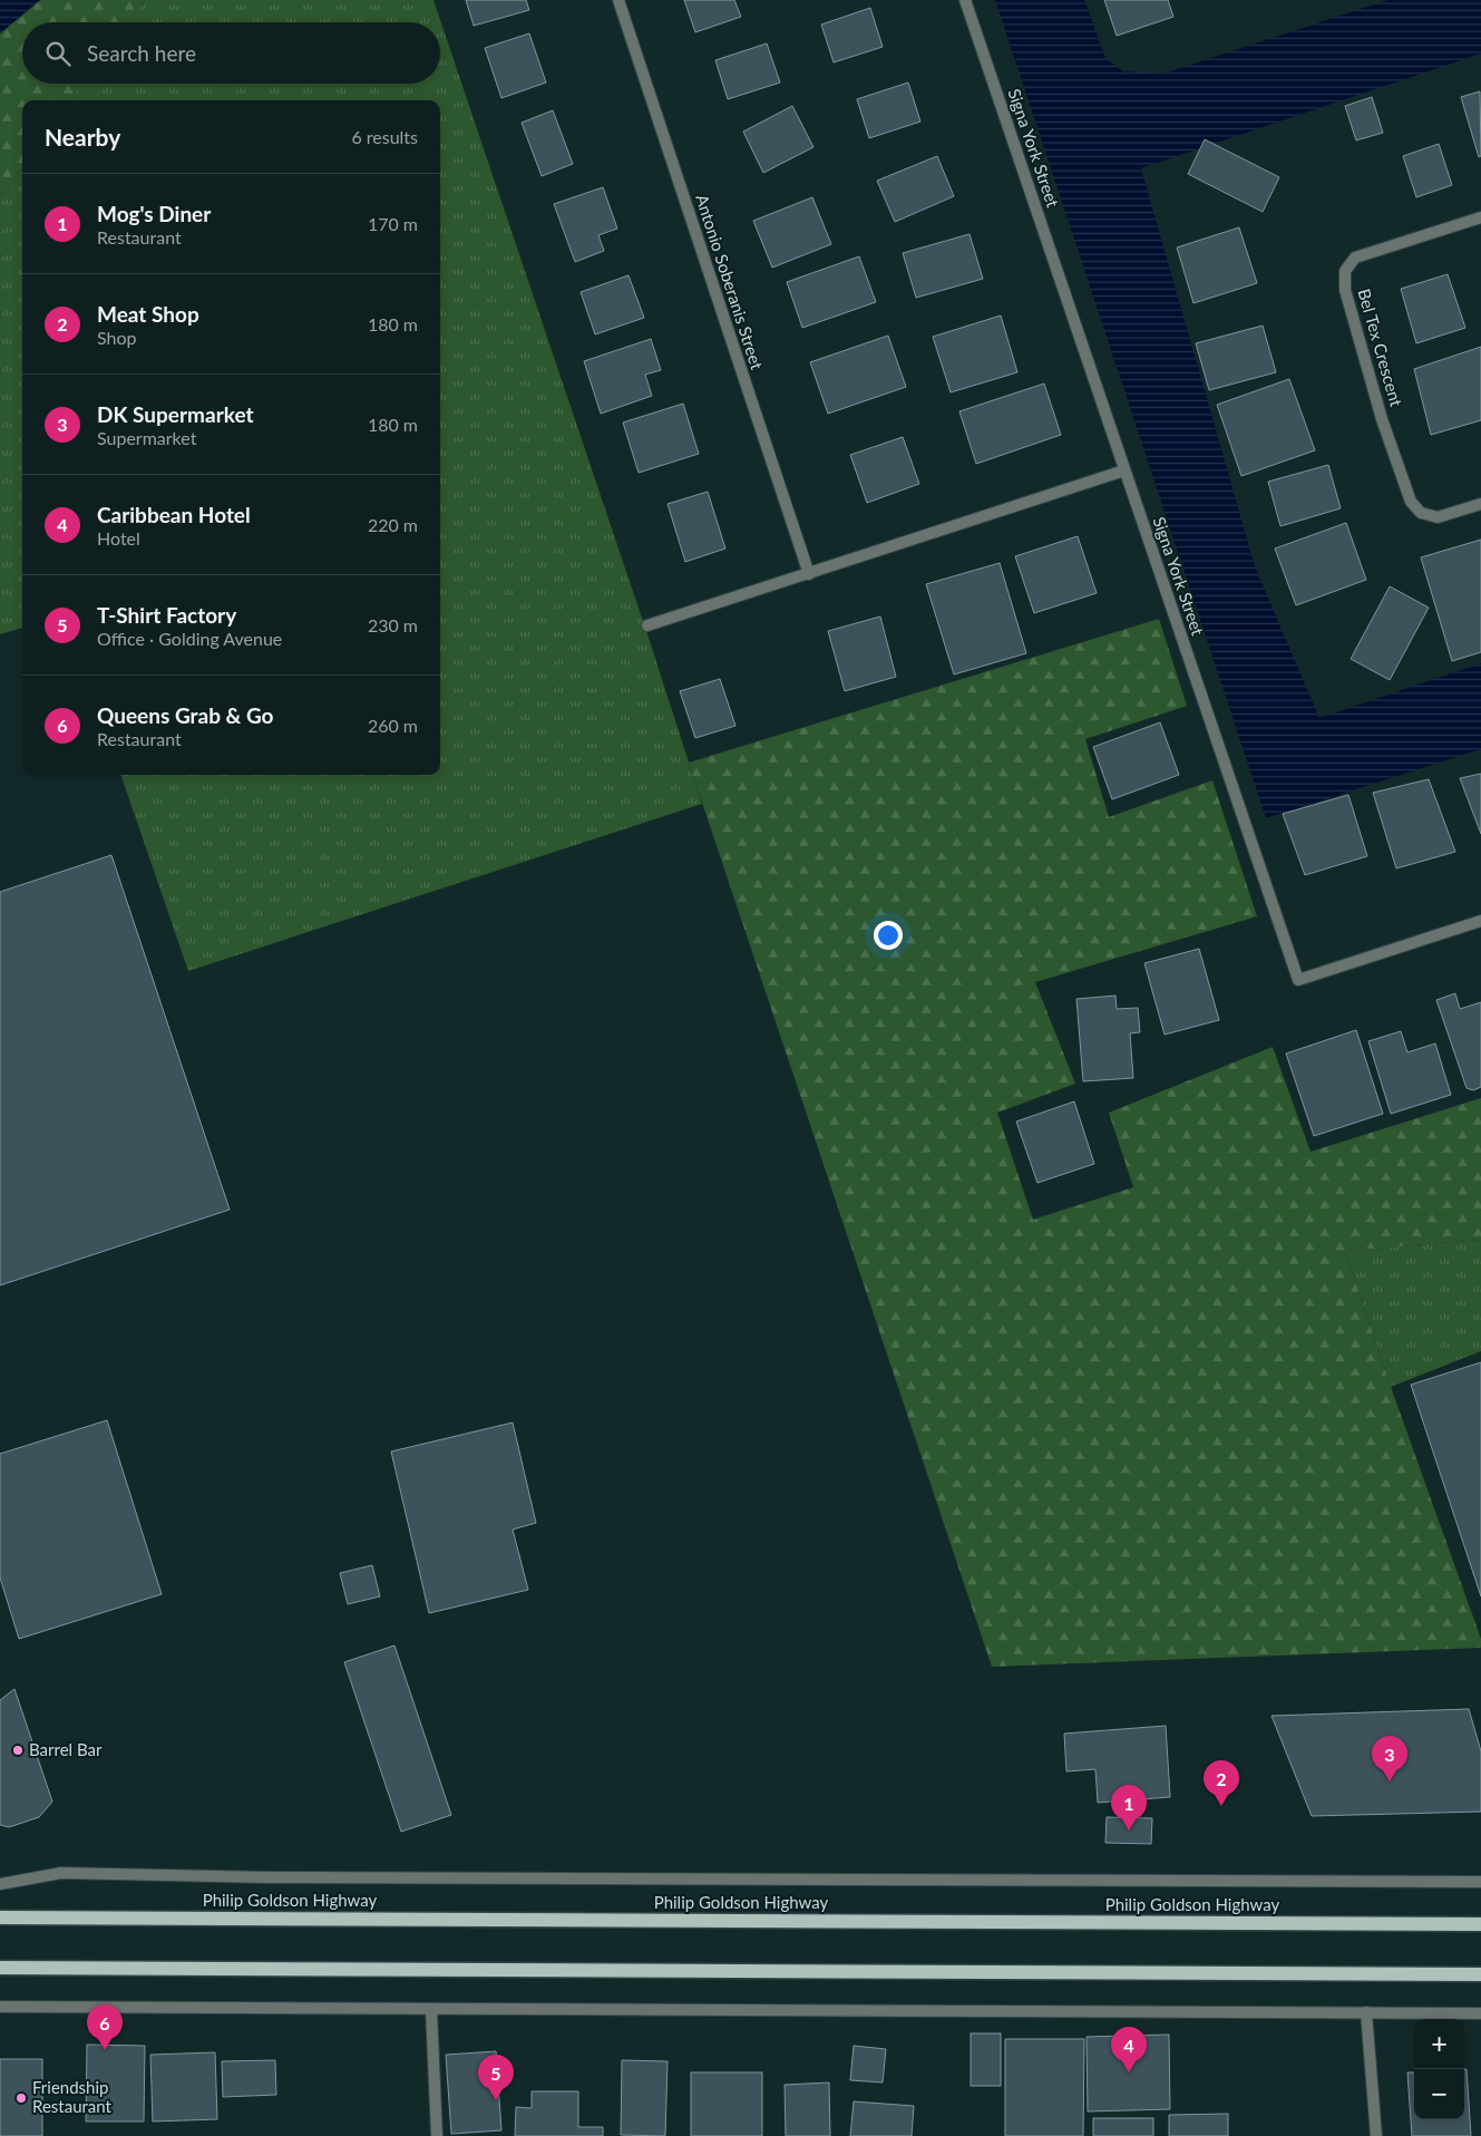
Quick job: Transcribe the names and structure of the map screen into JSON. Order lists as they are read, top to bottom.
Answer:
{
  "streets": {
    "main road": ["Philip Goldson Highway"],
    "street": ["Signa York Street", "Antonio Soberanis Street", "Bel Tex Crescent"]
  },
  "places": ["Barrel Bar", "Friendship Restaurant"],
  "page": {
    "search": "Search here",
    "heading": ["Nearby", "6 results"],
    "list": [
      {
        "mark": "1",
        "name": "Mog's Diner",
        "note": "Restaurant",
        "value": "170 m"
      },
      {
        "mark": "2",
        "name": "Meat Shop",
        "note": "Shop",
        "value": "180 m"
      },
      {
        "mark": "3",
        "name": "DK Supermarket",
        "note": "Supermarket",
        "value": "180 m"
      },
      {
        "mark": "4",
        "name": "Caribbean Hotel",
        "note": "Hotel",
        "value": "220 m"
      },
      {
        "mark": "5",
        "name": "T-Shirt Factory",
        "note": "Office · Golding Avenue",
        "value": "230 m"
      },
      {
        "mark": "6",
        "name": "Queens Grab & Go",
        "note": "Restaurant",
        "value": "260 m"
      }
    ],
    "pins": [
      "3",
      "2",
      "1",
      "6",
      "4",
      "5"
    ],
    "map_buttons": ["+", "−"]
  }
}
